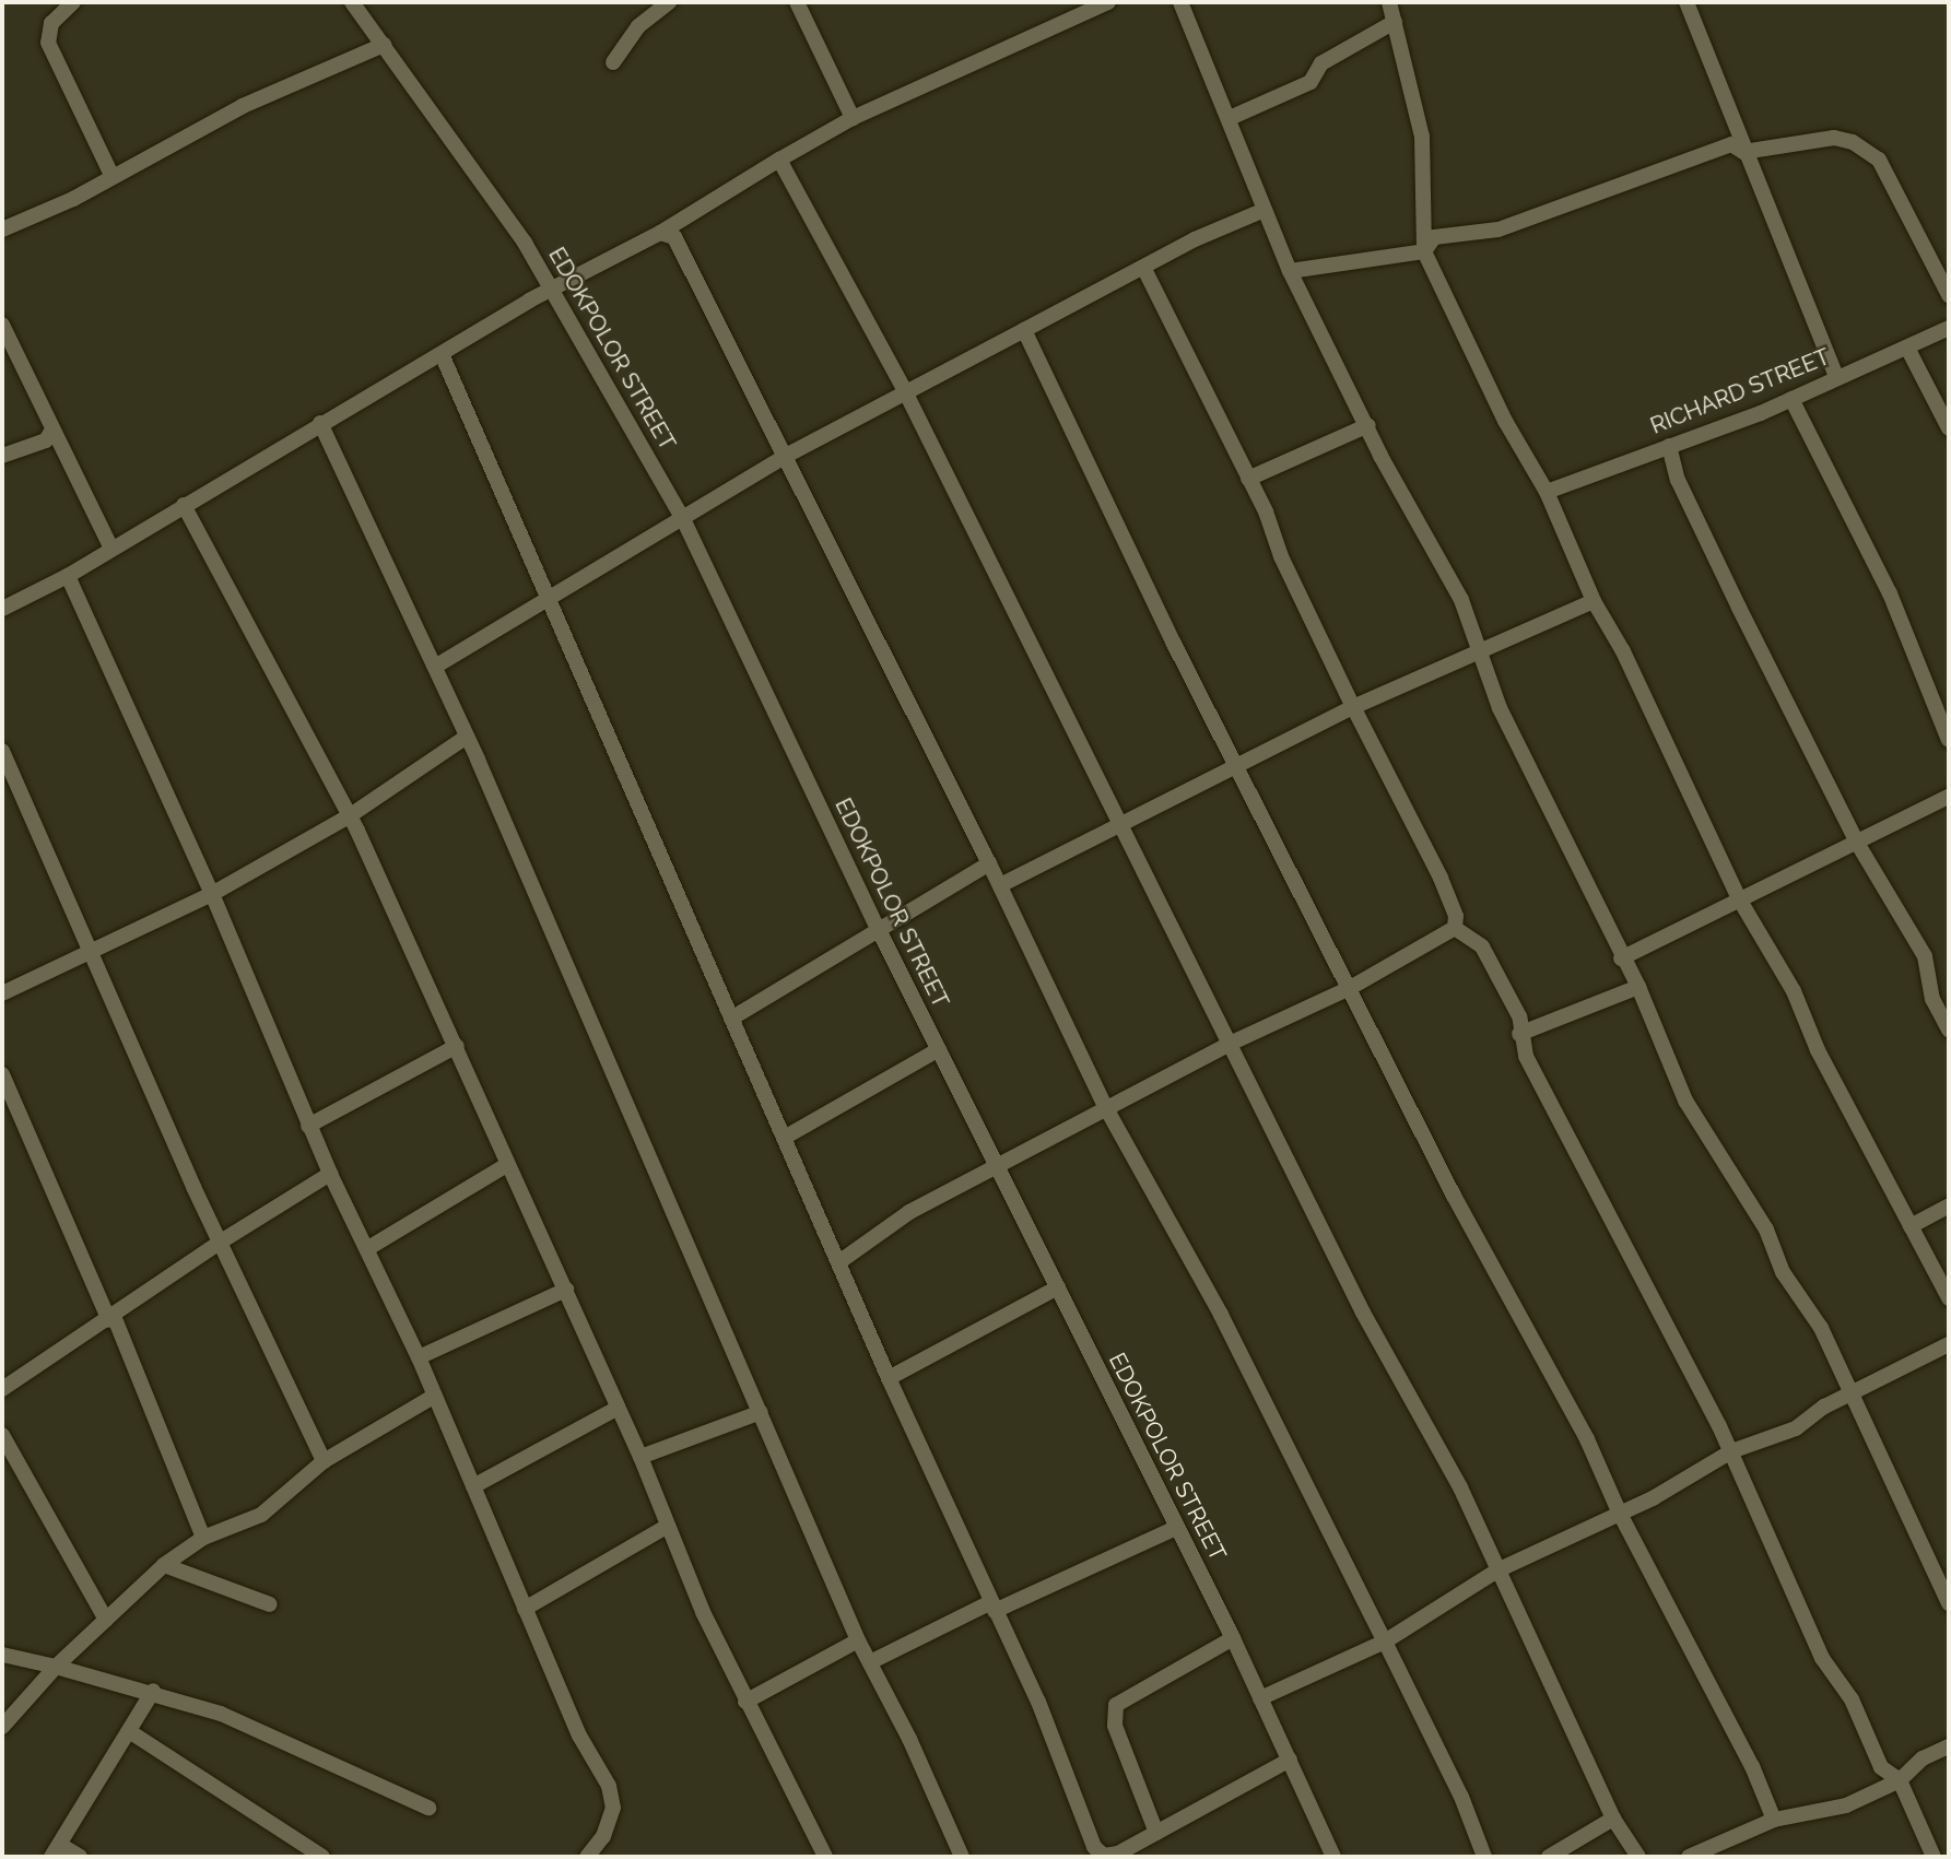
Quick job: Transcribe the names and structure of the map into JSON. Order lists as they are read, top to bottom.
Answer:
{
  "streets": {
    "street": ["EDOKPOLOR STREET", "RICHARD STREET"]
  }
}
